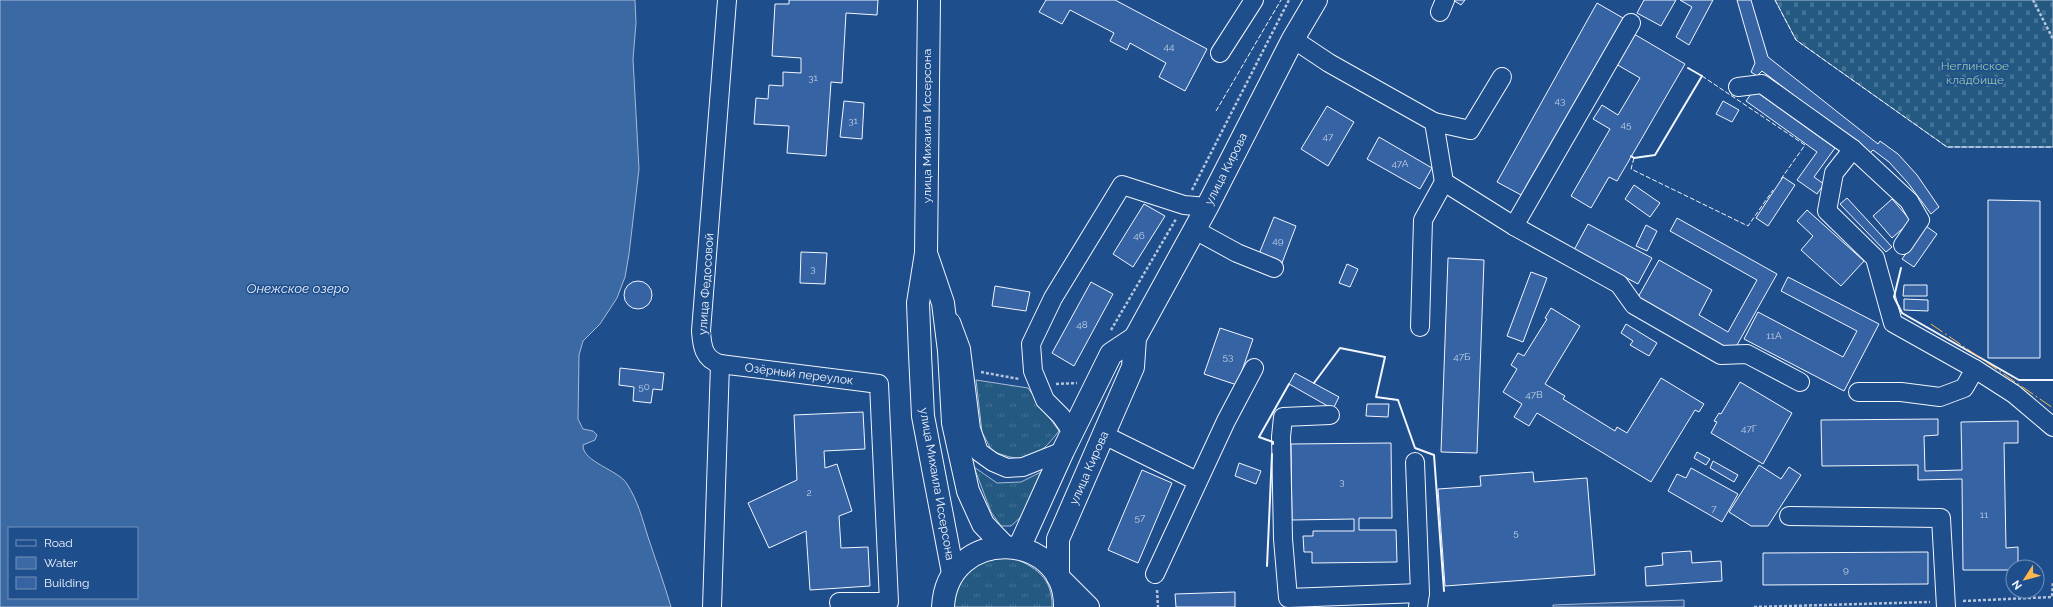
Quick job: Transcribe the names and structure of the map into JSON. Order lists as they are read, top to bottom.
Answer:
{
  "streets": {
    "main road": ["улица Михаила Иссерсона", "улица Кирова"],
    "street": ["улица Федосовой", "Озёрный переулок"]
  },
  "crossings": [
    ["улица Михаила Иссерсона", "улица Кирова"],
    ["улица Федосовой", "Озёрный переулок"]
  ],
  "water": ["Онежское озеро"],
  "parks": ["Неглинское кладбище"],
  "house_numbers": [
    "44",
    "31",
    "43",
    "31",
    "45",
    "47",
    "47А",
    "46",
    "49",
    "3",
    "48",
    "11А",
    "53",
    "47Б",
    "50",
    "47В",
    "47Г",
    "3",
    "2",
    "7",
    "11",
    "57",
    "5",
    "9"
  ],
  "legend": ["Road", "Water", "Building"],
  "north": "bottom left"
}
